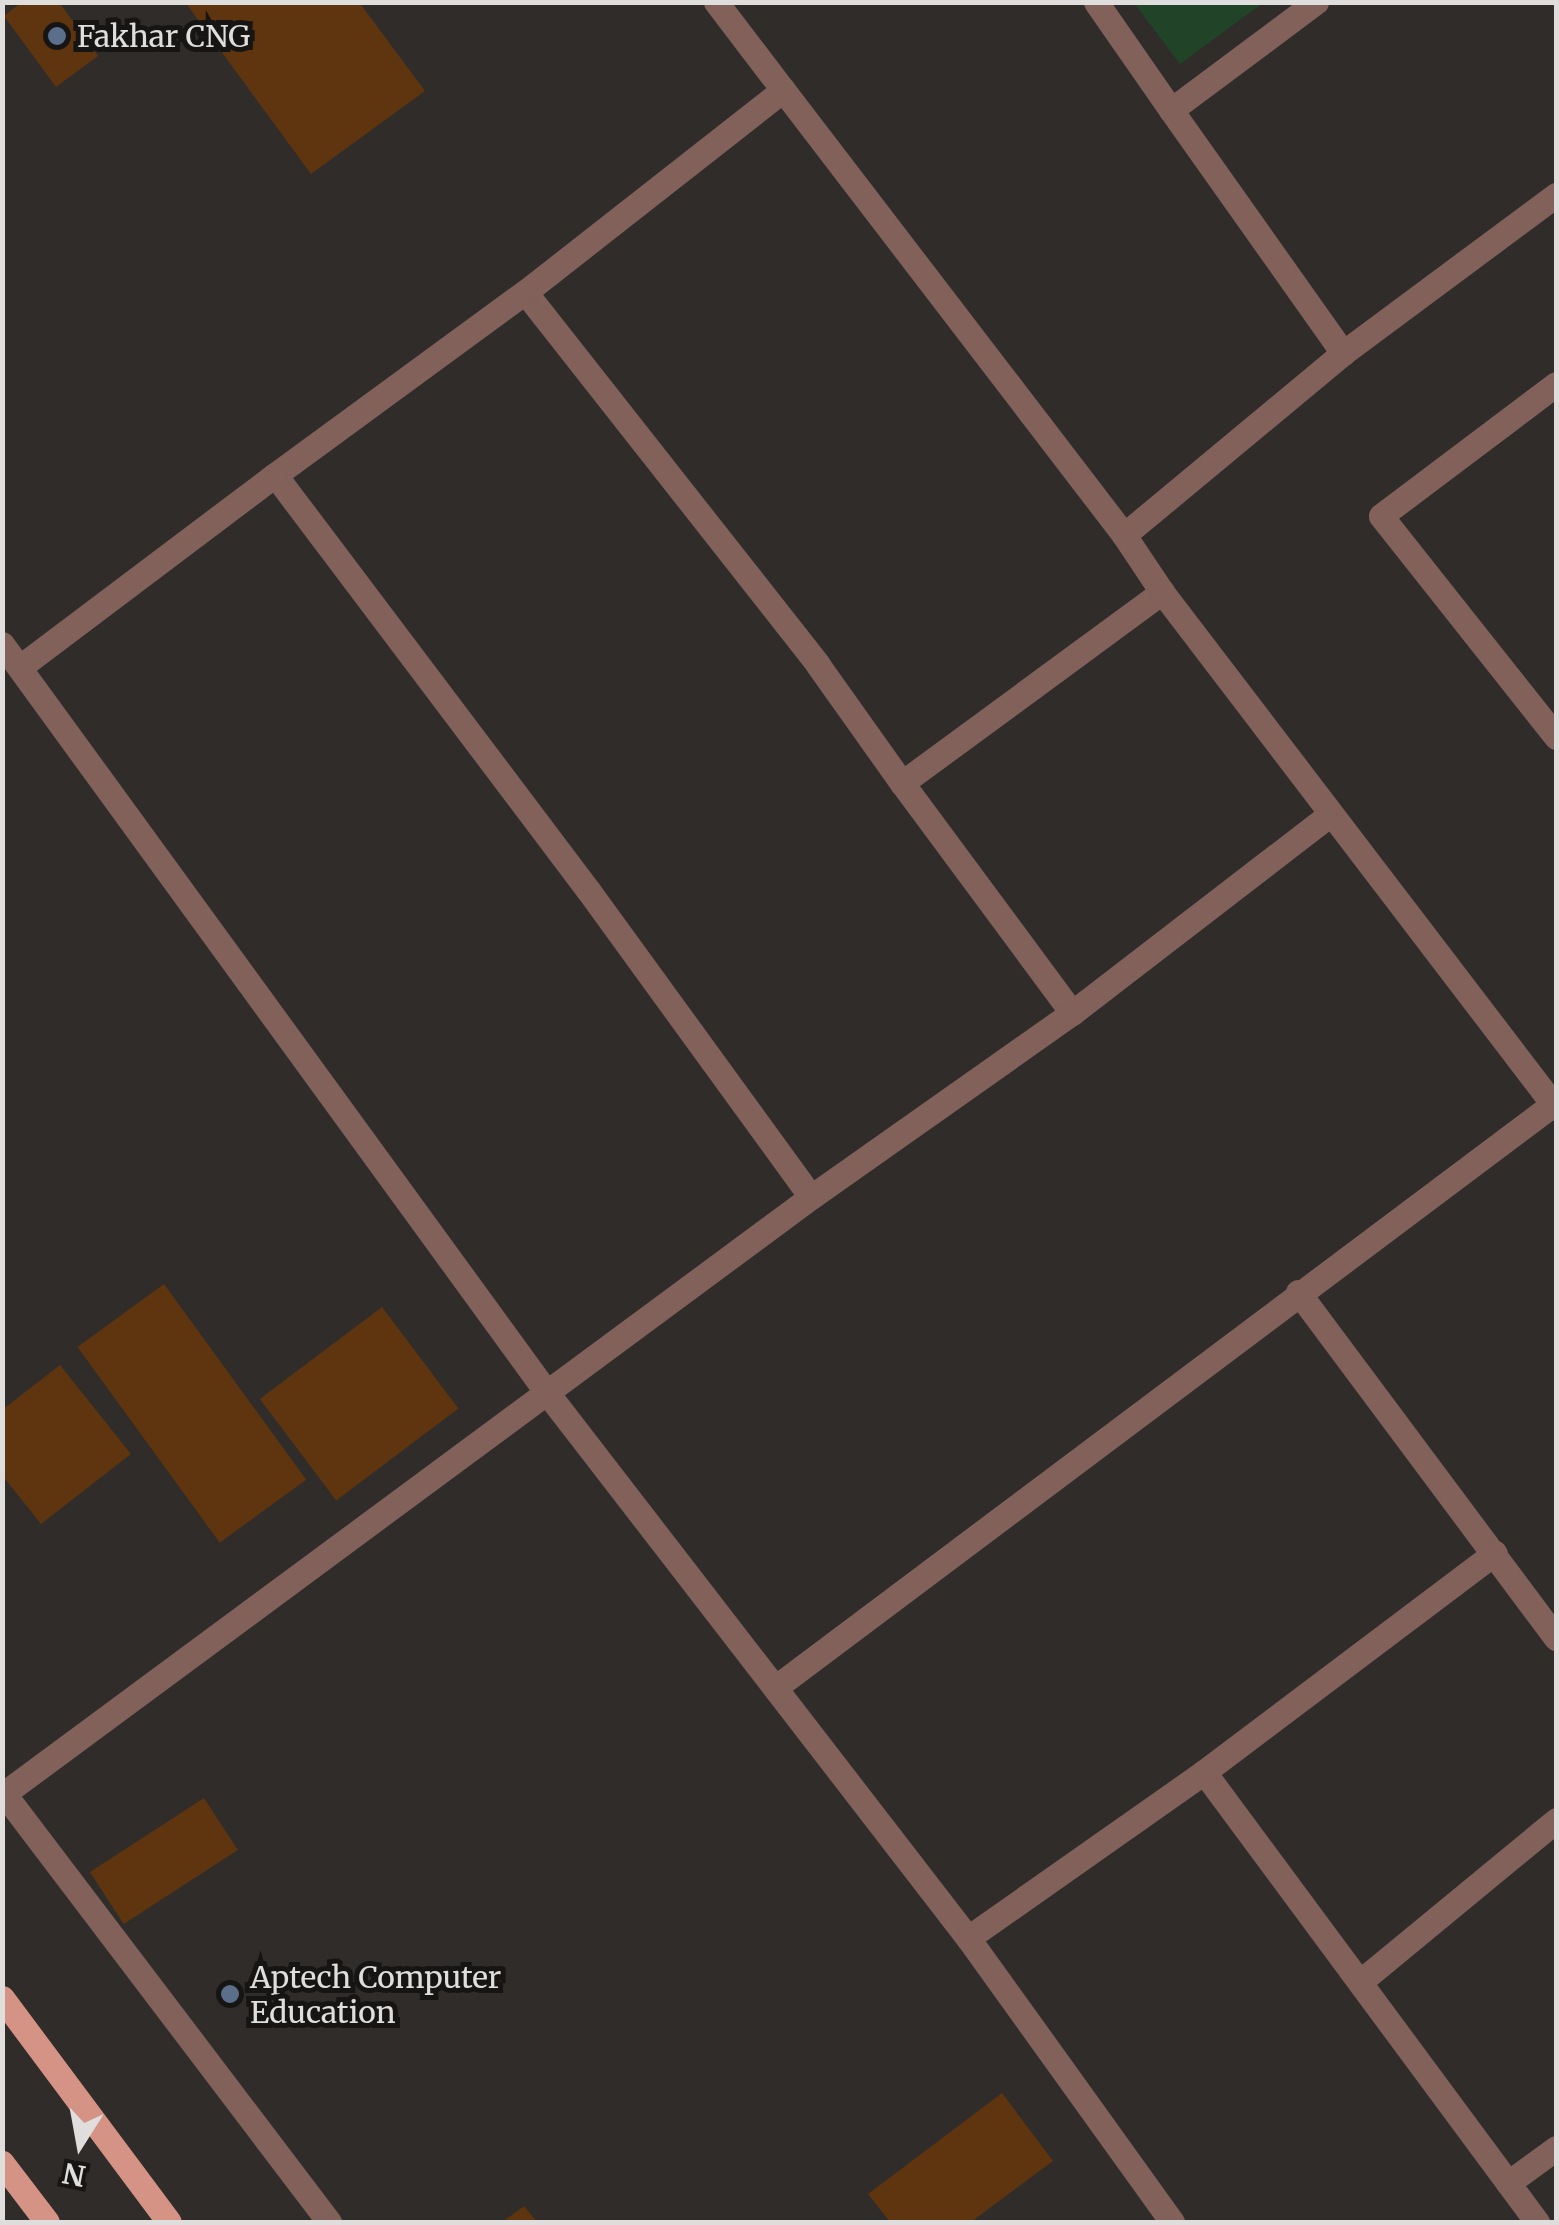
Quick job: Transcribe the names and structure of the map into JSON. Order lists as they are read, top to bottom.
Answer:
{
  "places": ["Fakhar CNG", "Aptech Computer Education"],
  "north": "bottom"
}
